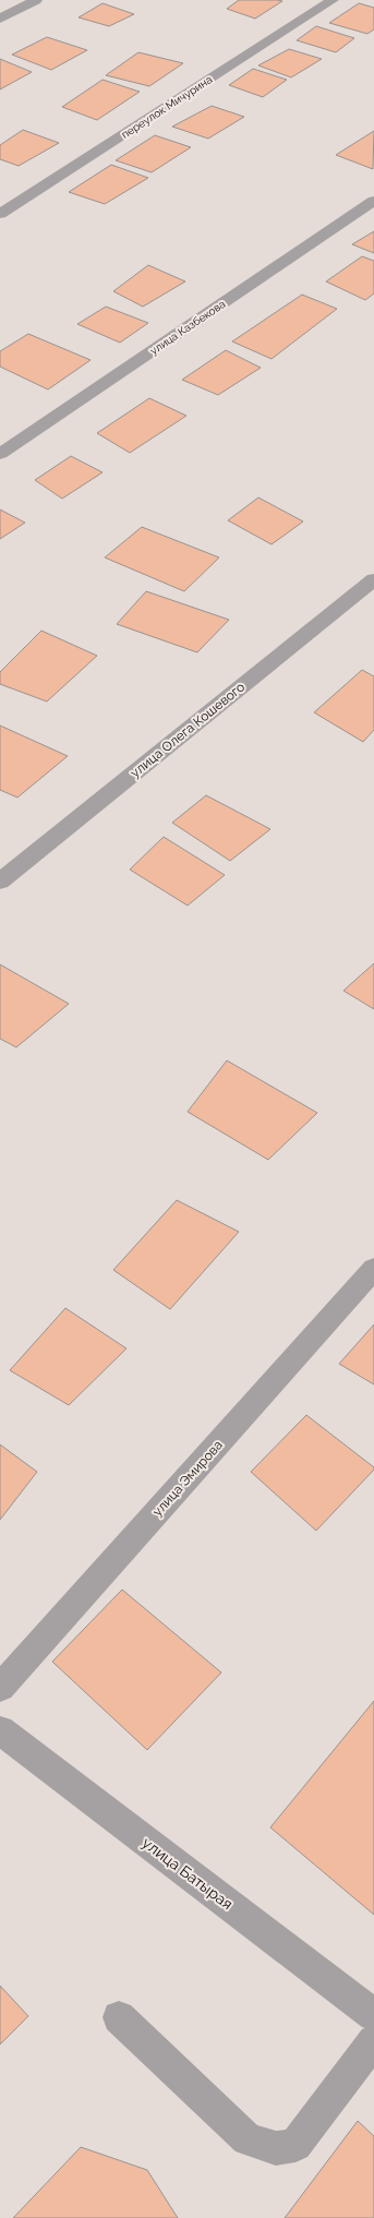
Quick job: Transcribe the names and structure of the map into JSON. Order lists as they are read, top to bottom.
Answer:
{
  "streets": {
    "street": [
      "переулок Мичурина",
      "улица Казбекова",
      "улица Олега Кошевого",
      "улица Эмирова",
      "улица Батырая"
    ]
  }
}
